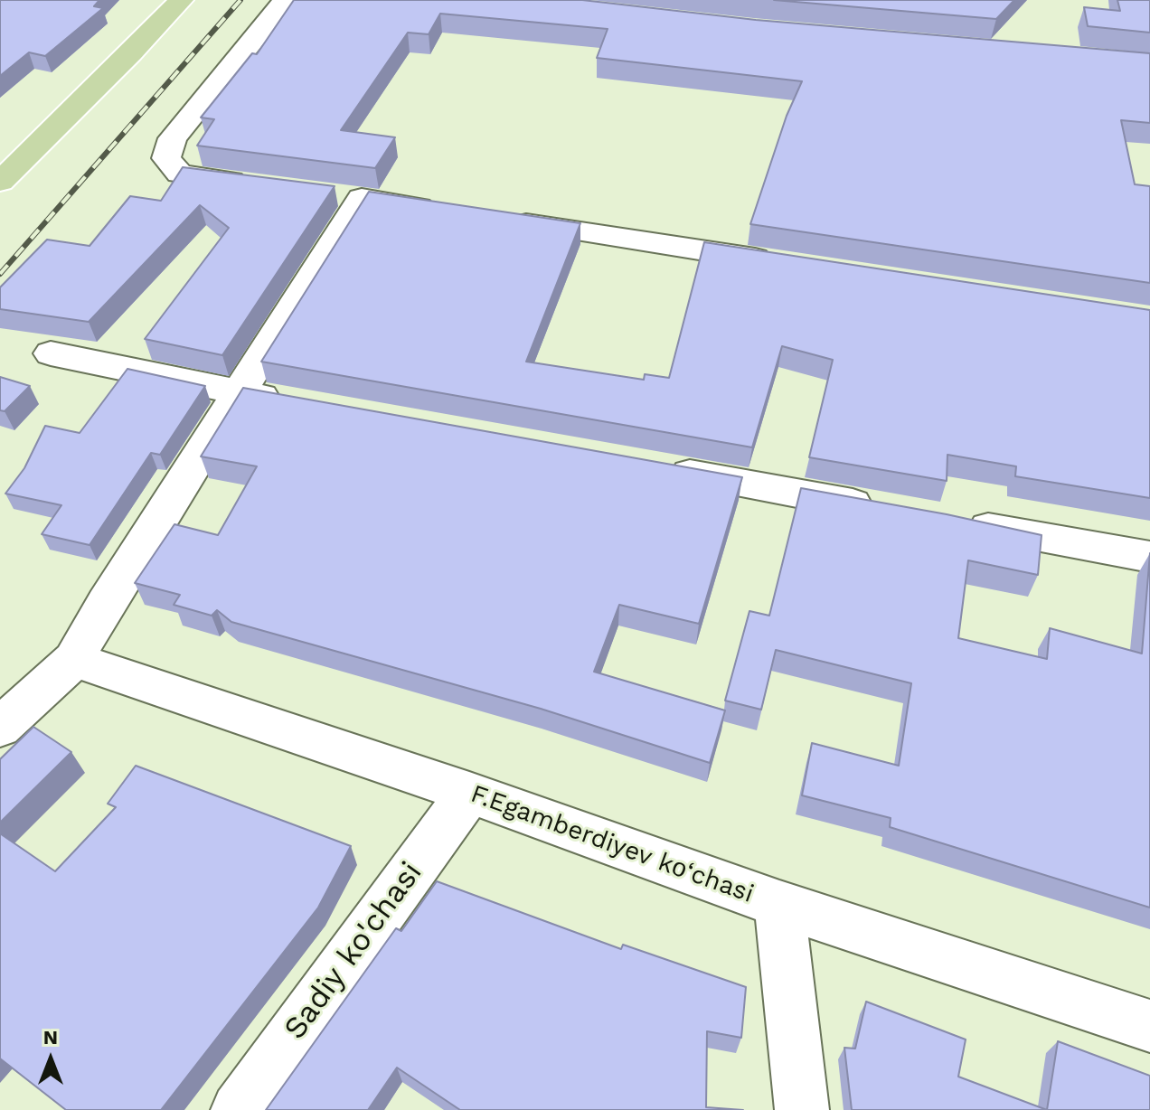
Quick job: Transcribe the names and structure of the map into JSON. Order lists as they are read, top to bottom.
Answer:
{
  "streets": {
    "street": ["F.Egamberdiyev kо‘chasi", "Sadiy ko'chasi"]
  },
  "crossings": [
    ["F.Egamberdiyev kо‘chasi", "Sadiy ko'chasi"]
  ],
  "north": "top"
}
